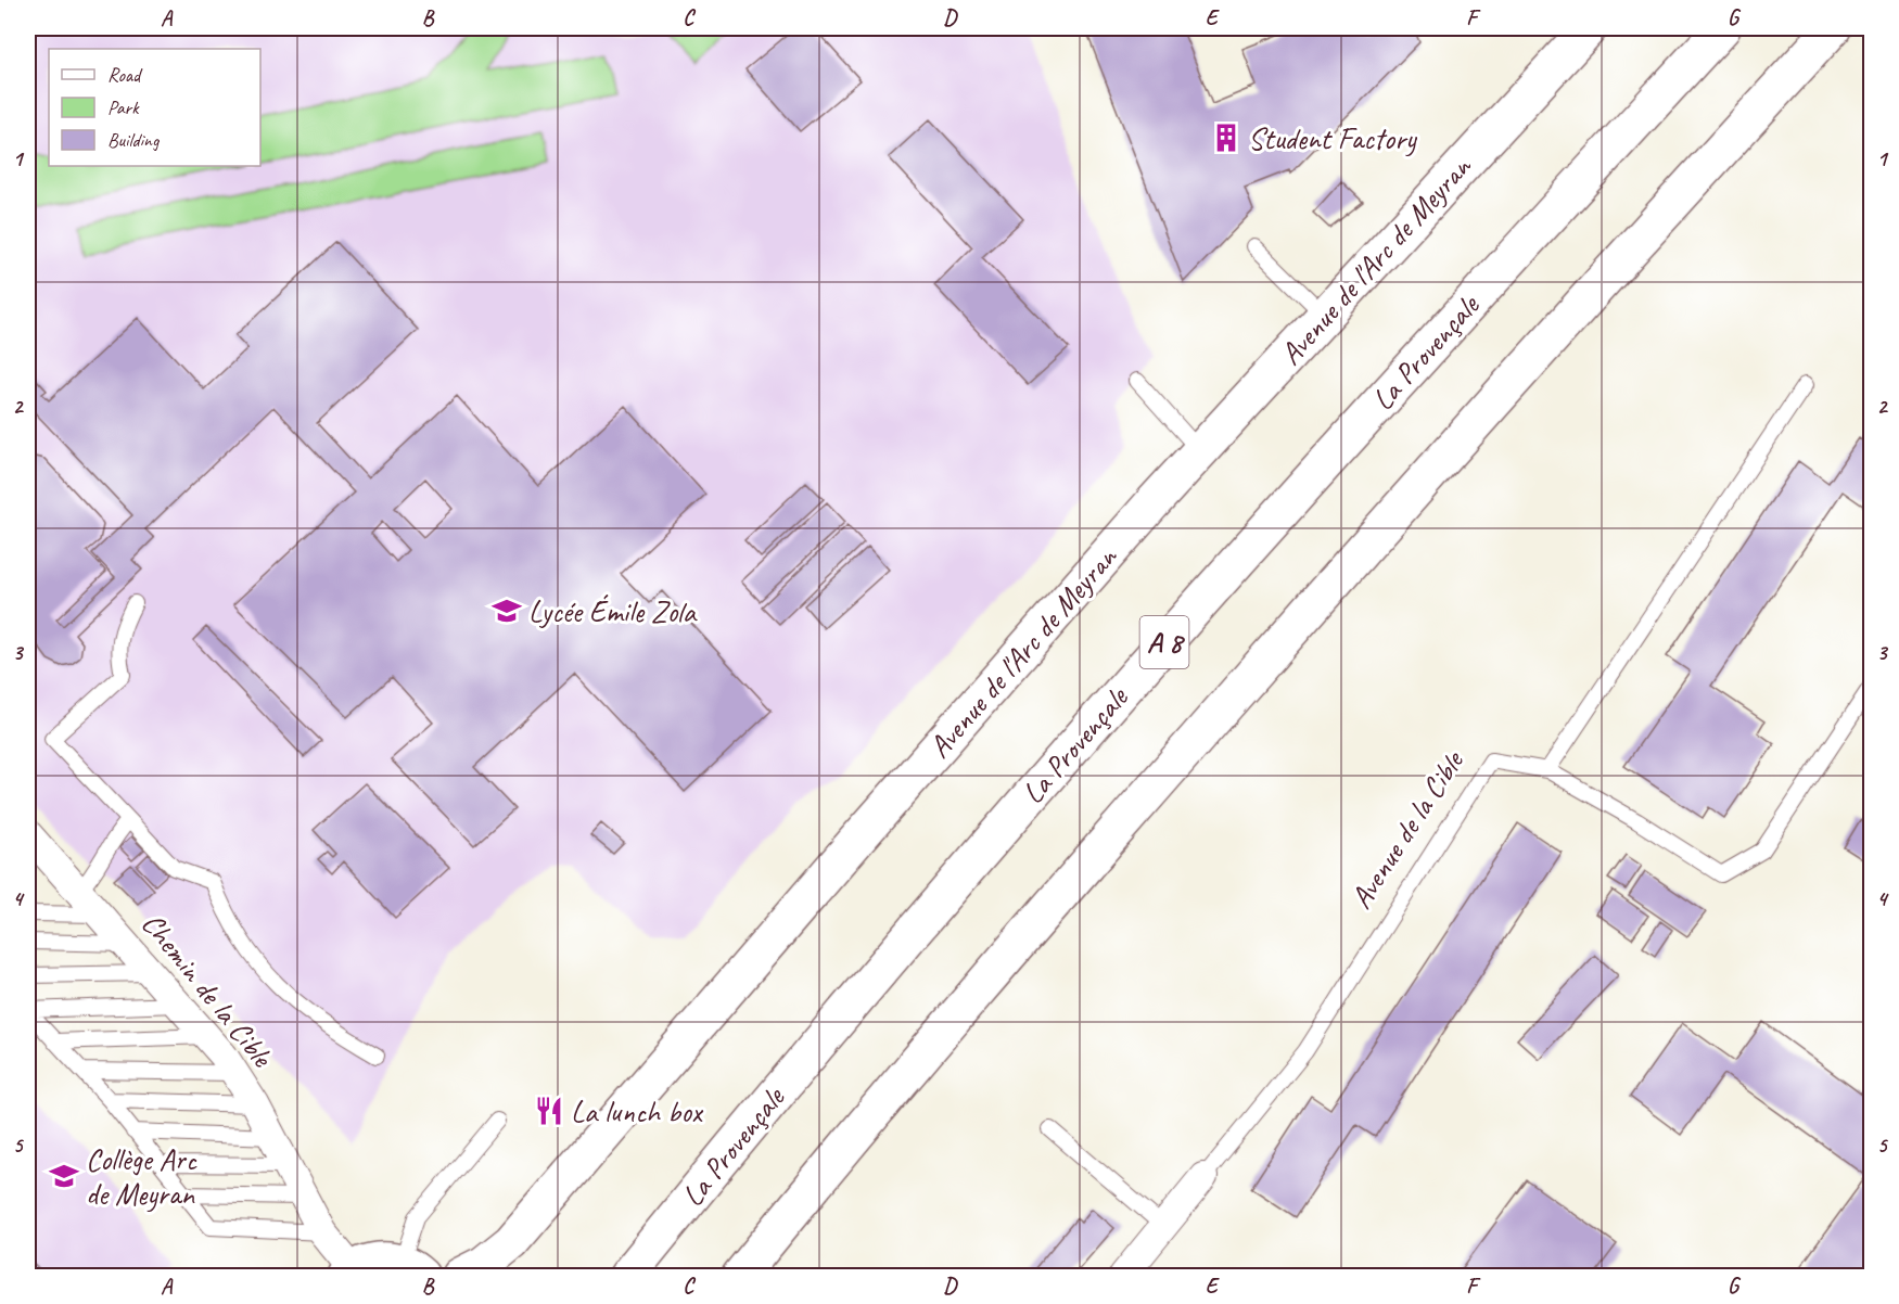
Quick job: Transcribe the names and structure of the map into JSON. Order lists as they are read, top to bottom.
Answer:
{
  "streets": {
    "main road": ["Avenue de l'Arc de Meyran", "La Provençale", "A 8"],
    "street": ["Avenue de la Cible", "Chemin de la Cible"]
  },
  "places": {
    "building": ["Student Factory"],
    "school or university": ["Lycée Émile Zola", "Collège Arc de Meyran"],
    "restaurant": ["La lunch box"]
  },
  "legend": ["Road", "Park", "Building"],
  "grid": {
    "columns": [
      "A",
      "B",
      "C",
      "D",
      "E",
      "F",
      "G"
    ],
    "rows": [
      "1",
      "2",
      "3",
      "4",
      "5"
    ]
  }
}
